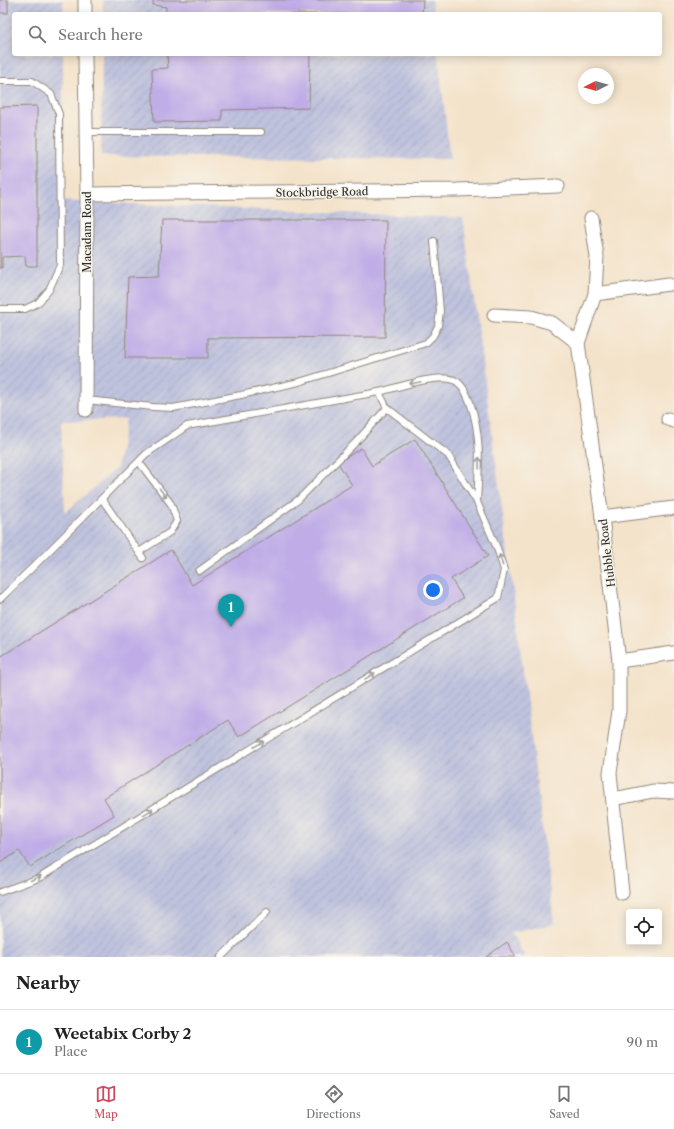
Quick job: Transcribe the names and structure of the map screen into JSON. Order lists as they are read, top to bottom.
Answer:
{
  "streets": {
    "street": ["Stockbridge Road", "Macadam Road", "Hubble Road"]
  },
  "crossings": [
    ["Stockbridge Road", "Macadam Road"]
  ],
  "north": "left",
  "page": {
    "search": "Search here",
    "pins": "1",
    "heading": "Nearby",
    "list": [
      {
        "mark": "1",
        "name": "Weetabix Corby 2",
        "note": "Place",
        "value": "90 m"
      }
    ],
    "nav": ["Map", "Directions", "Saved"]
  }
}
